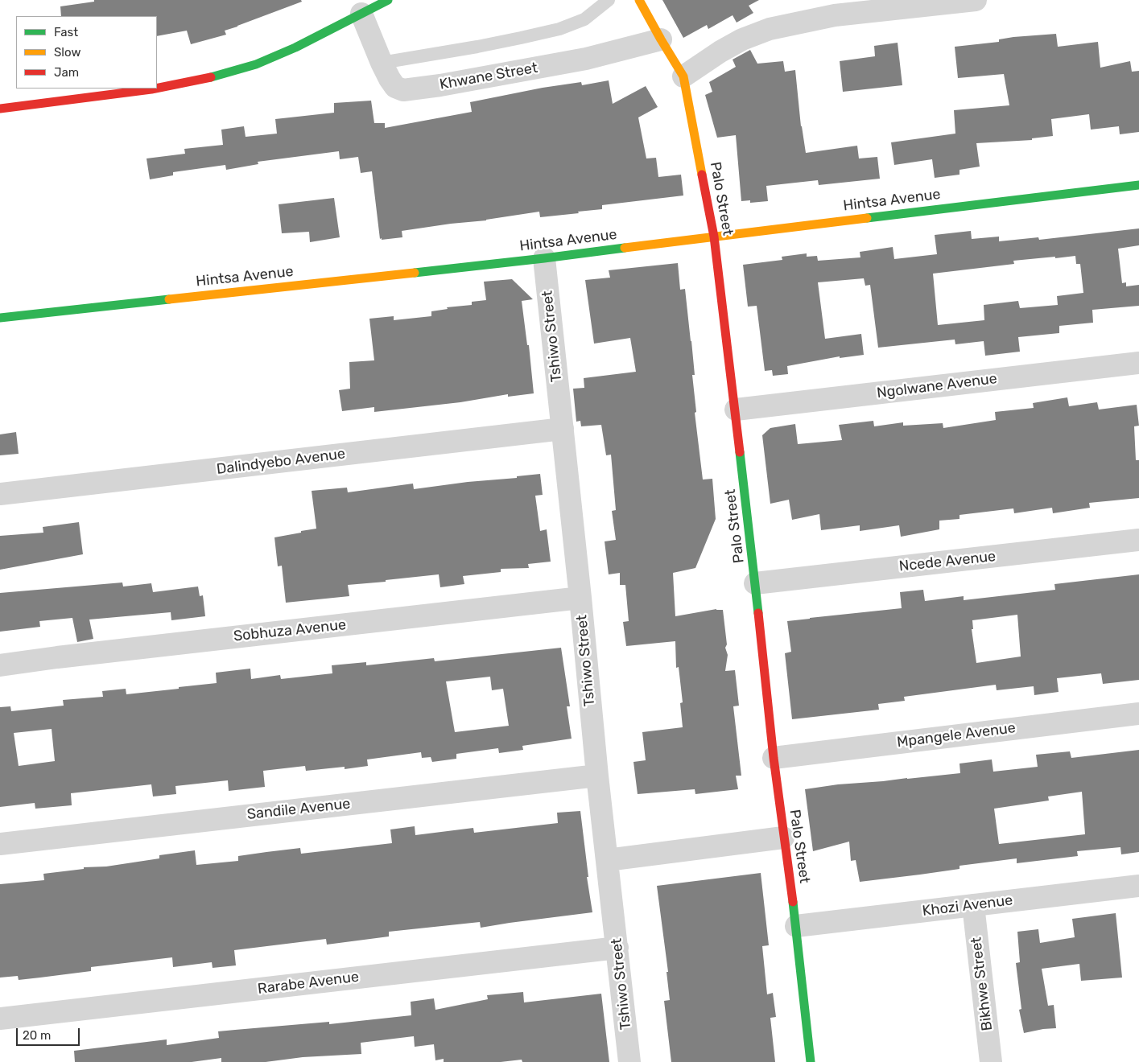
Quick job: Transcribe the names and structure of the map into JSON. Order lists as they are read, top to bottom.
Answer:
{
  "streets": {
    "street": [
      "Khwane Street",
      "Palo Street",
      "Hintsa Avenue",
      "Tshiwo Street",
      "Ngolwane Avenue",
      "Dalindyebo Avenue",
      "Ncede Avenue",
      "Sobhuza Avenue",
      "Mpangele Avenue",
      "Sandile Avenue",
      "Khozi Avenue",
      "Rarabe Avenue",
      "Bikhwe Street"
    ]
  },
  "crossings": [
    ["Khwane Street", "Palo Street"],
    ["Palo Street", "Hintsa Avenue"],
    ["Palo Street", "Ngolwane Avenue"],
    ["Palo Street", "Ncede Avenue"],
    ["Palo Street", "Mpangele Avenue"],
    ["Palo Street", "Khozi Avenue"],
    ["Hintsa Avenue", "Tshiwo Street"],
    ["Tshiwo Street", "Dalindyebo Avenue"],
    ["Tshiwo Street", "Sobhuza Avenue"],
    ["Tshiwo Street", "Sandile Avenue"],
    ["Tshiwo Street", "Rarabe Avenue"],
    ["Khozi Avenue", "Bikhwe Street"]
  ],
  "legend": ["Fast", "Slow", "Jam"],
  "scale_bar": "20 m"
}
